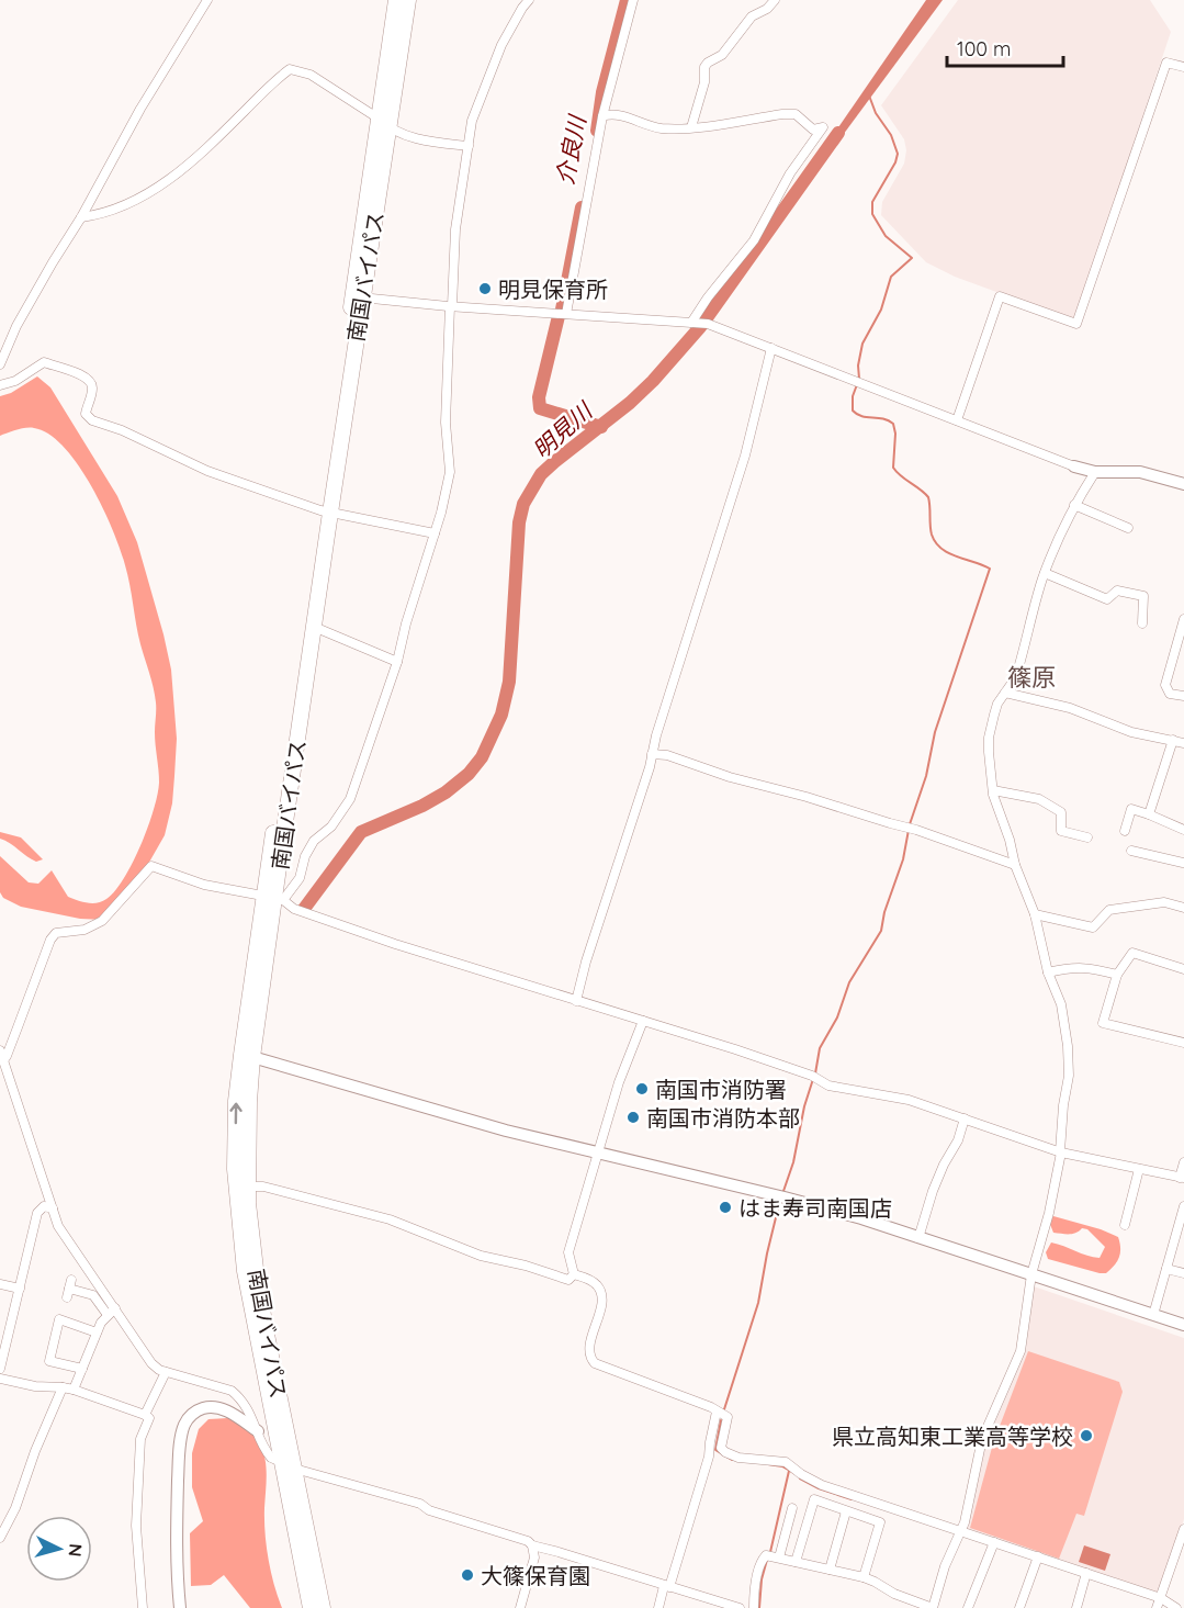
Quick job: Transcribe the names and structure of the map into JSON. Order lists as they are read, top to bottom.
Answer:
{
  "streets": {
    "highway": ["南国バイパス"]
  },
  "districts": ["篠原"],
  "water": ["介良川", "明見川"],
  "places": [
    "明見保育所",
    "南国市消防署",
    "南国市消防本部",
    "はま寿司南国店",
    "県立高知東工業高等学校",
    "大篠保育園"
  ],
  "scale_bar": "100 m",
  "north": "right"
}
